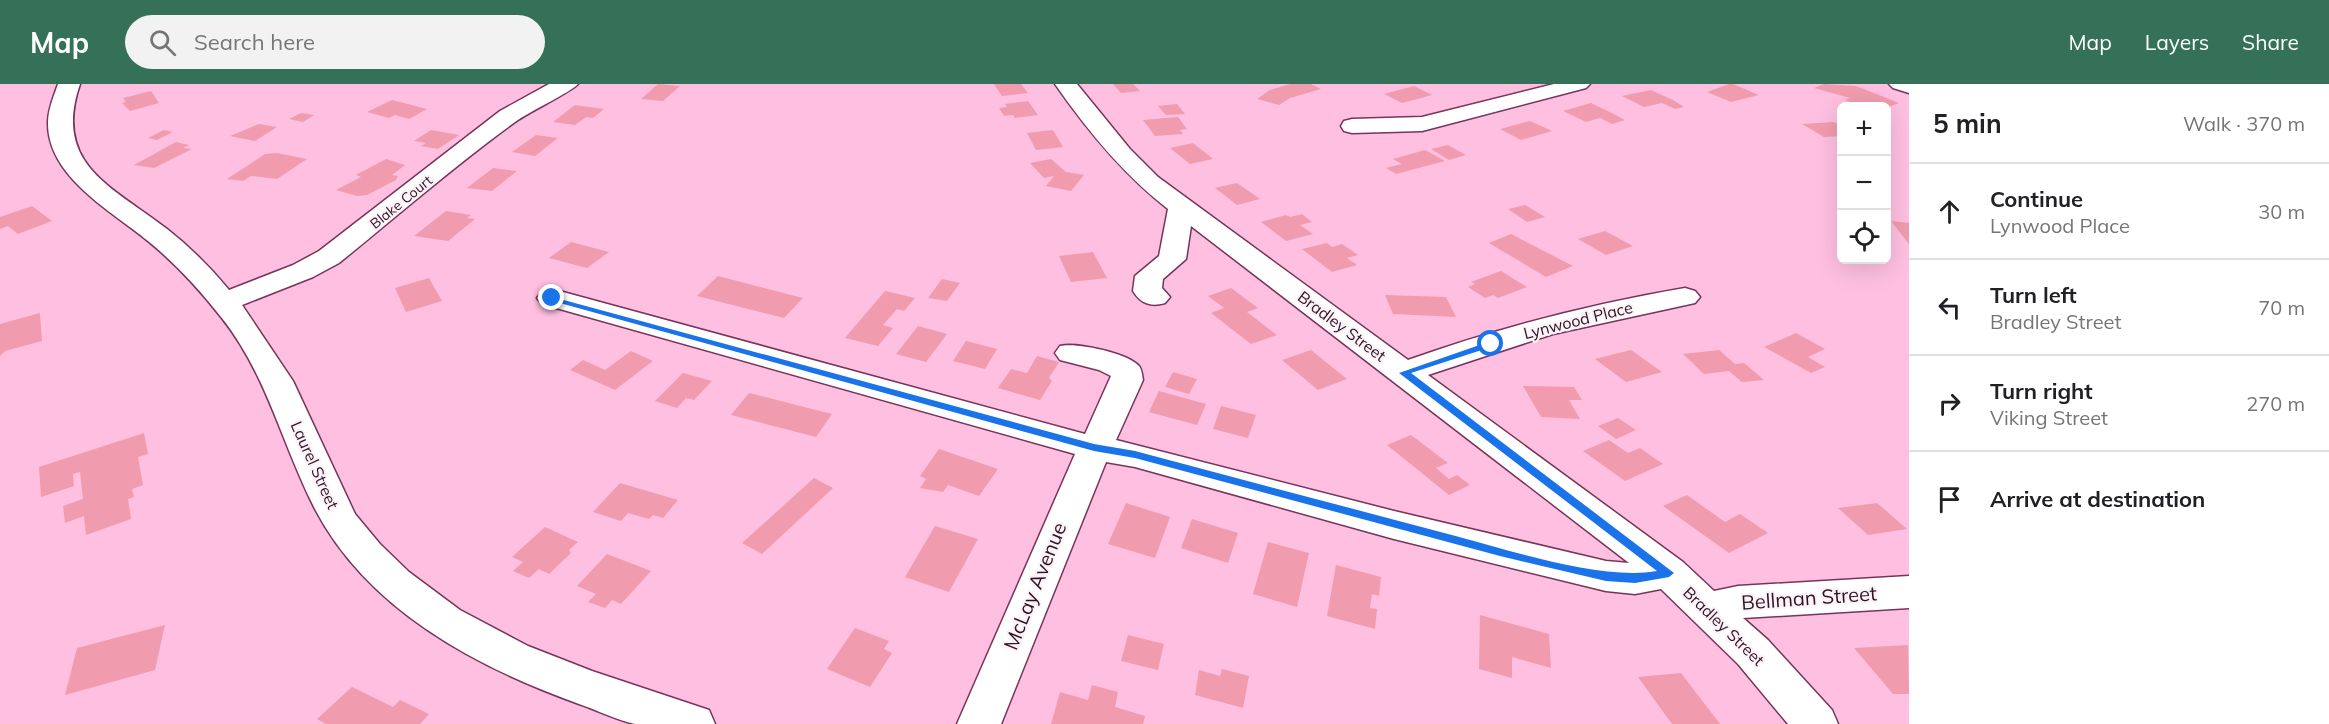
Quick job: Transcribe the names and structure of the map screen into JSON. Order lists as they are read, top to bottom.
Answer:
{
  "streets": {
    "street": [
      "Blake Court",
      "Lynwood Place",
      "Bradley Street",
      "Laurel Street",
      "McLay Avenue",
      "Bellman Street"
    ]
  },
  "crossings": [
    ["Blake Court", "Laurel Street"],
    ["Lynwood Place", "Bradley Street"],
    ["Bradley Street", "Bellman Street"]
  ],
  "page": {
    "header": "Map",
    "search": "Search here",
    "nav": ["Map", "Layers", "Share"],
    "heading": ["5 min", "Walk · 370 m"],
    "map_buttons": ["+", "−"],
    "list": [
      ["Continue", "Lynwood Place", "30 m"],
      ["Turn left", "Bradley Street", "70 m"],
      ["Turn right", "Viking Street", "270 m"],
      "Arrive at destination"
    ]
  }
}
